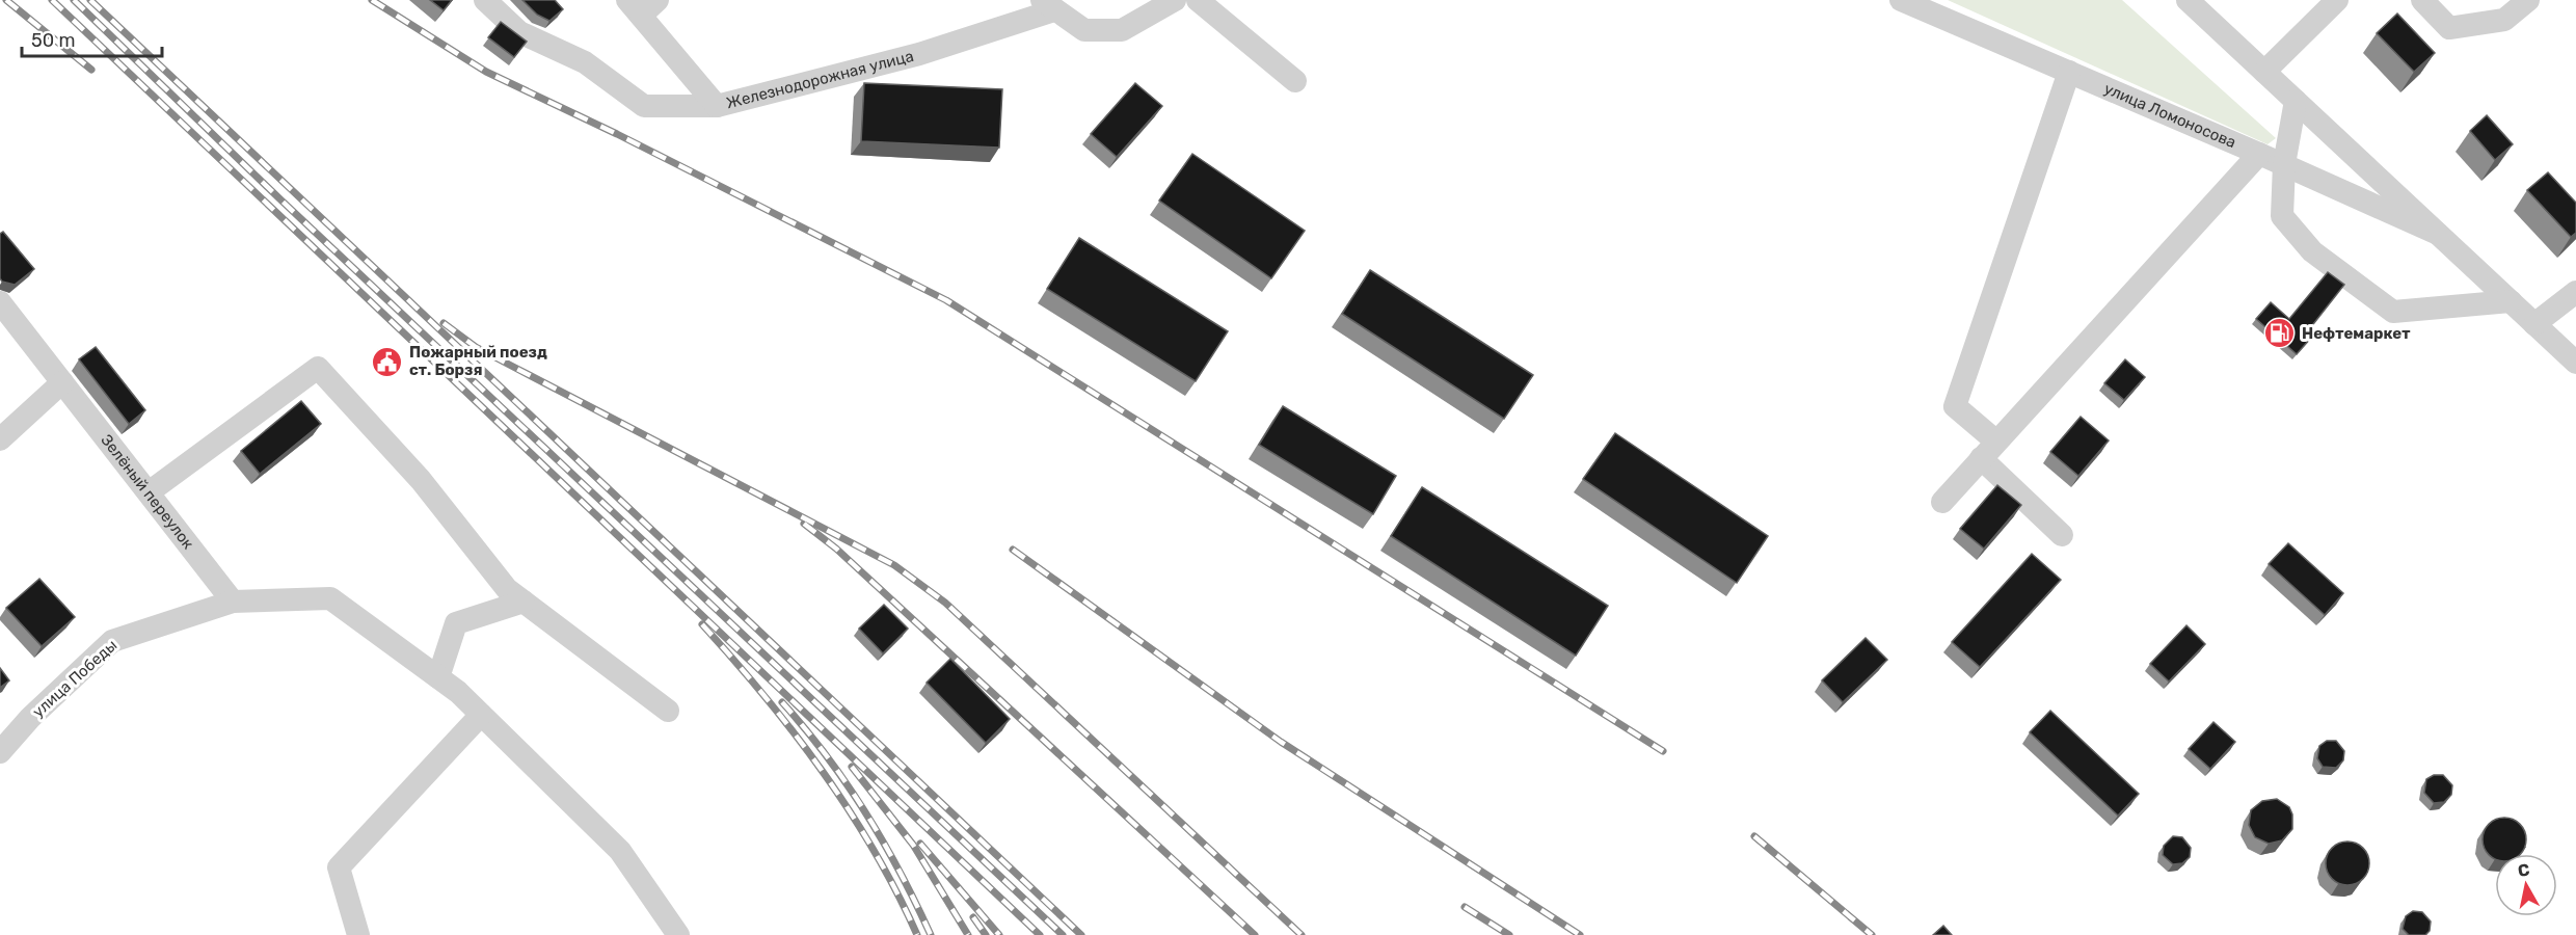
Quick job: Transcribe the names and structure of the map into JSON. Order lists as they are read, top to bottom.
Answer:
{
  "streets": {
    "street": [
      "Железнодорожная улица",
      "улица Ломоносова",
      "Зелёный переулок",
      "улица Победы"
    ]
  },
  "crossings": [
    ["Зелёный переулок", "улица Победы"]
  ],
  "places": {
    "fuel station": ["Нефтемаркет"],
    "public building": ["Пожарный поезд ст. Борзя"]
  },
  "scale_bar": "50 m",
  "north": "top"
}
